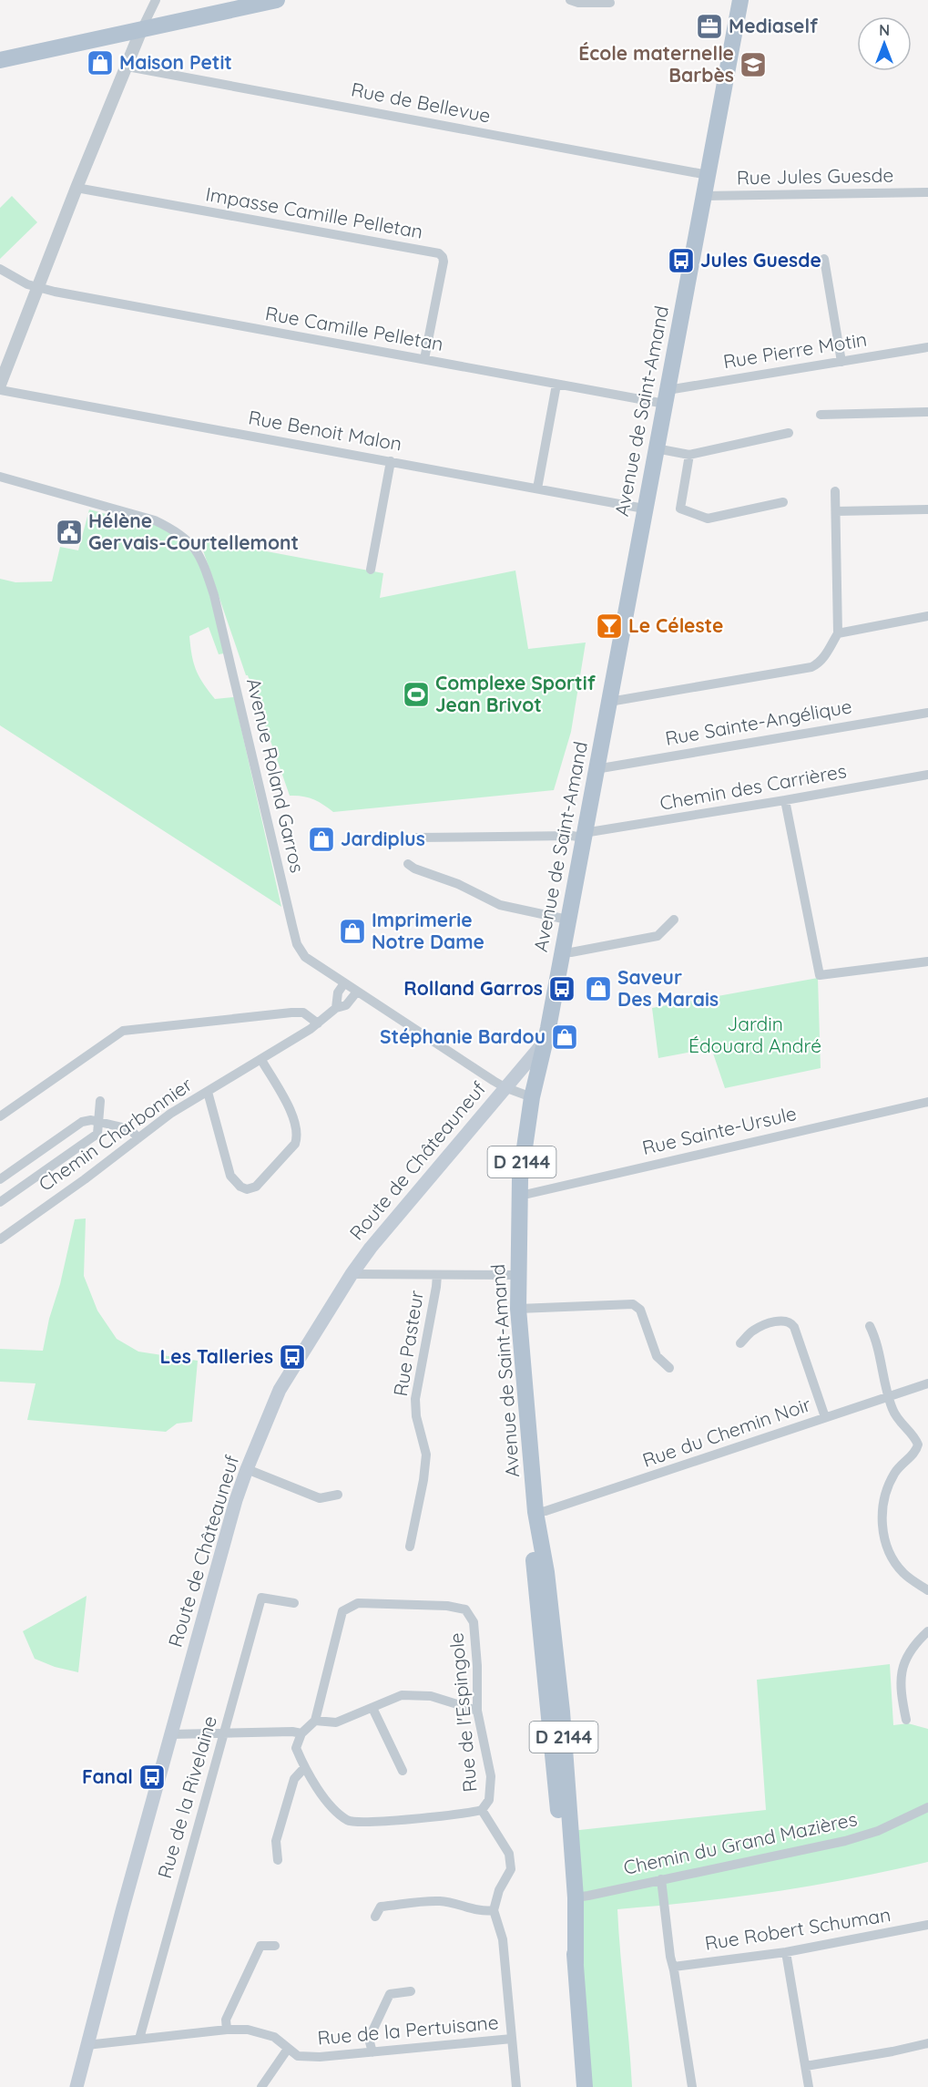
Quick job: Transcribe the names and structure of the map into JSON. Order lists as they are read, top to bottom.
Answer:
{
  "streets": {
    "main road": ["Avenue de Saint-Amand", "Route de Châteauneuf", "D 2144"],
    "street": [
      "Rue de Bellevue",
      "Rue Jules Guesde",
      "Impasse Camille Pelletan",
      "Rue Camille Pelletan",
      "Rue Pierre Motin",
      "Rue Benoit Malon",
      "Rue Sainte-Angélique",
      "Avenue Roland Garros",
      "Chemin des Carrières",
      "Rue Sainte-Ursule",
      "Chemin Charbonnier",
      "Rue Pasteur",
      "Rue du Chemin Noir",
      "Rue de l'Espingole",
      "Rue de la Rivelaine",
      "Chemin du Grand Mazières",
      "Rue Robert Schuman",
      "Rue de la Pertuisane"
    ]
  },
  "crossings": [
    ["Rue de Bellevue", "Avenue de Saint-Amand"],
    ["Rue Jules Guesde", "Avenue de Saint-Amand"],
    ["Impasse Camille Pelletan", "Rue Camille Pelletan"],
    ["Rue Camille Pelletan", "Rue Pierre Motin"],
    ["Rue Camille Pelletan", "Avenue de Saint-Amand"],
    ["Rue Pierre Motin", "Avenue de Saint-Amand"],
    ["Avenue de Saint-Amand", "Rue Benoit Malon"],
    ["Avenue de Saint-Amand", "Rue Sainte-Angélique"],
    ["Avenue de Saint-Amand", "Avenue Roland Garros"],
    ["Avenue de Saint-Amand", "Chemin des Carrières"],
    ["Avenue de Saint-Amand", "Rue Sainte-Ursule"],
    ["Avenue de Saint-Amand", "Route de Châteauneuf"],
    ["Avenue de Saint-Amand", "Rue du Chemin Noir"],
    ["Avenue de Saint-Amand", "Chemin du Grand Mazières"],
    ["Avenue Roland Garros", "Chemin Charbonnier"],
    ["Avenue Roland Garros", "Route de Châteauneuf"],
    ["Route de Châteauneuf", "Rue de la Pertuisane"],
    ["Rue de la Rivelaine", "Rue de la Pertuisane"]
  ],
  "parks": ["Jardin Édouard André"],
  "places": {
    "office": ["Mediaself"],
    "shop": [
      "Maison Petit",
      "Jardiplus",
      "Imprimerie Notre Dame",
      "Saveur Des Marais",
      "Stéphanie Bardou"
    ],
    "school or university": ["École maternelle Barbès"],
    "bus stop": [
      "Jules Guesde",
      "Rolland Garros",
      "Les Talleries",
      "Fanal"
    ],
    "public building": ["Hélène Gervais-Courtellemont"],
    "bar": ["Le Céleste"],
    "sports": ["Complexe Sportif Jean Brivot"]
  },
  "north": "top"
}
